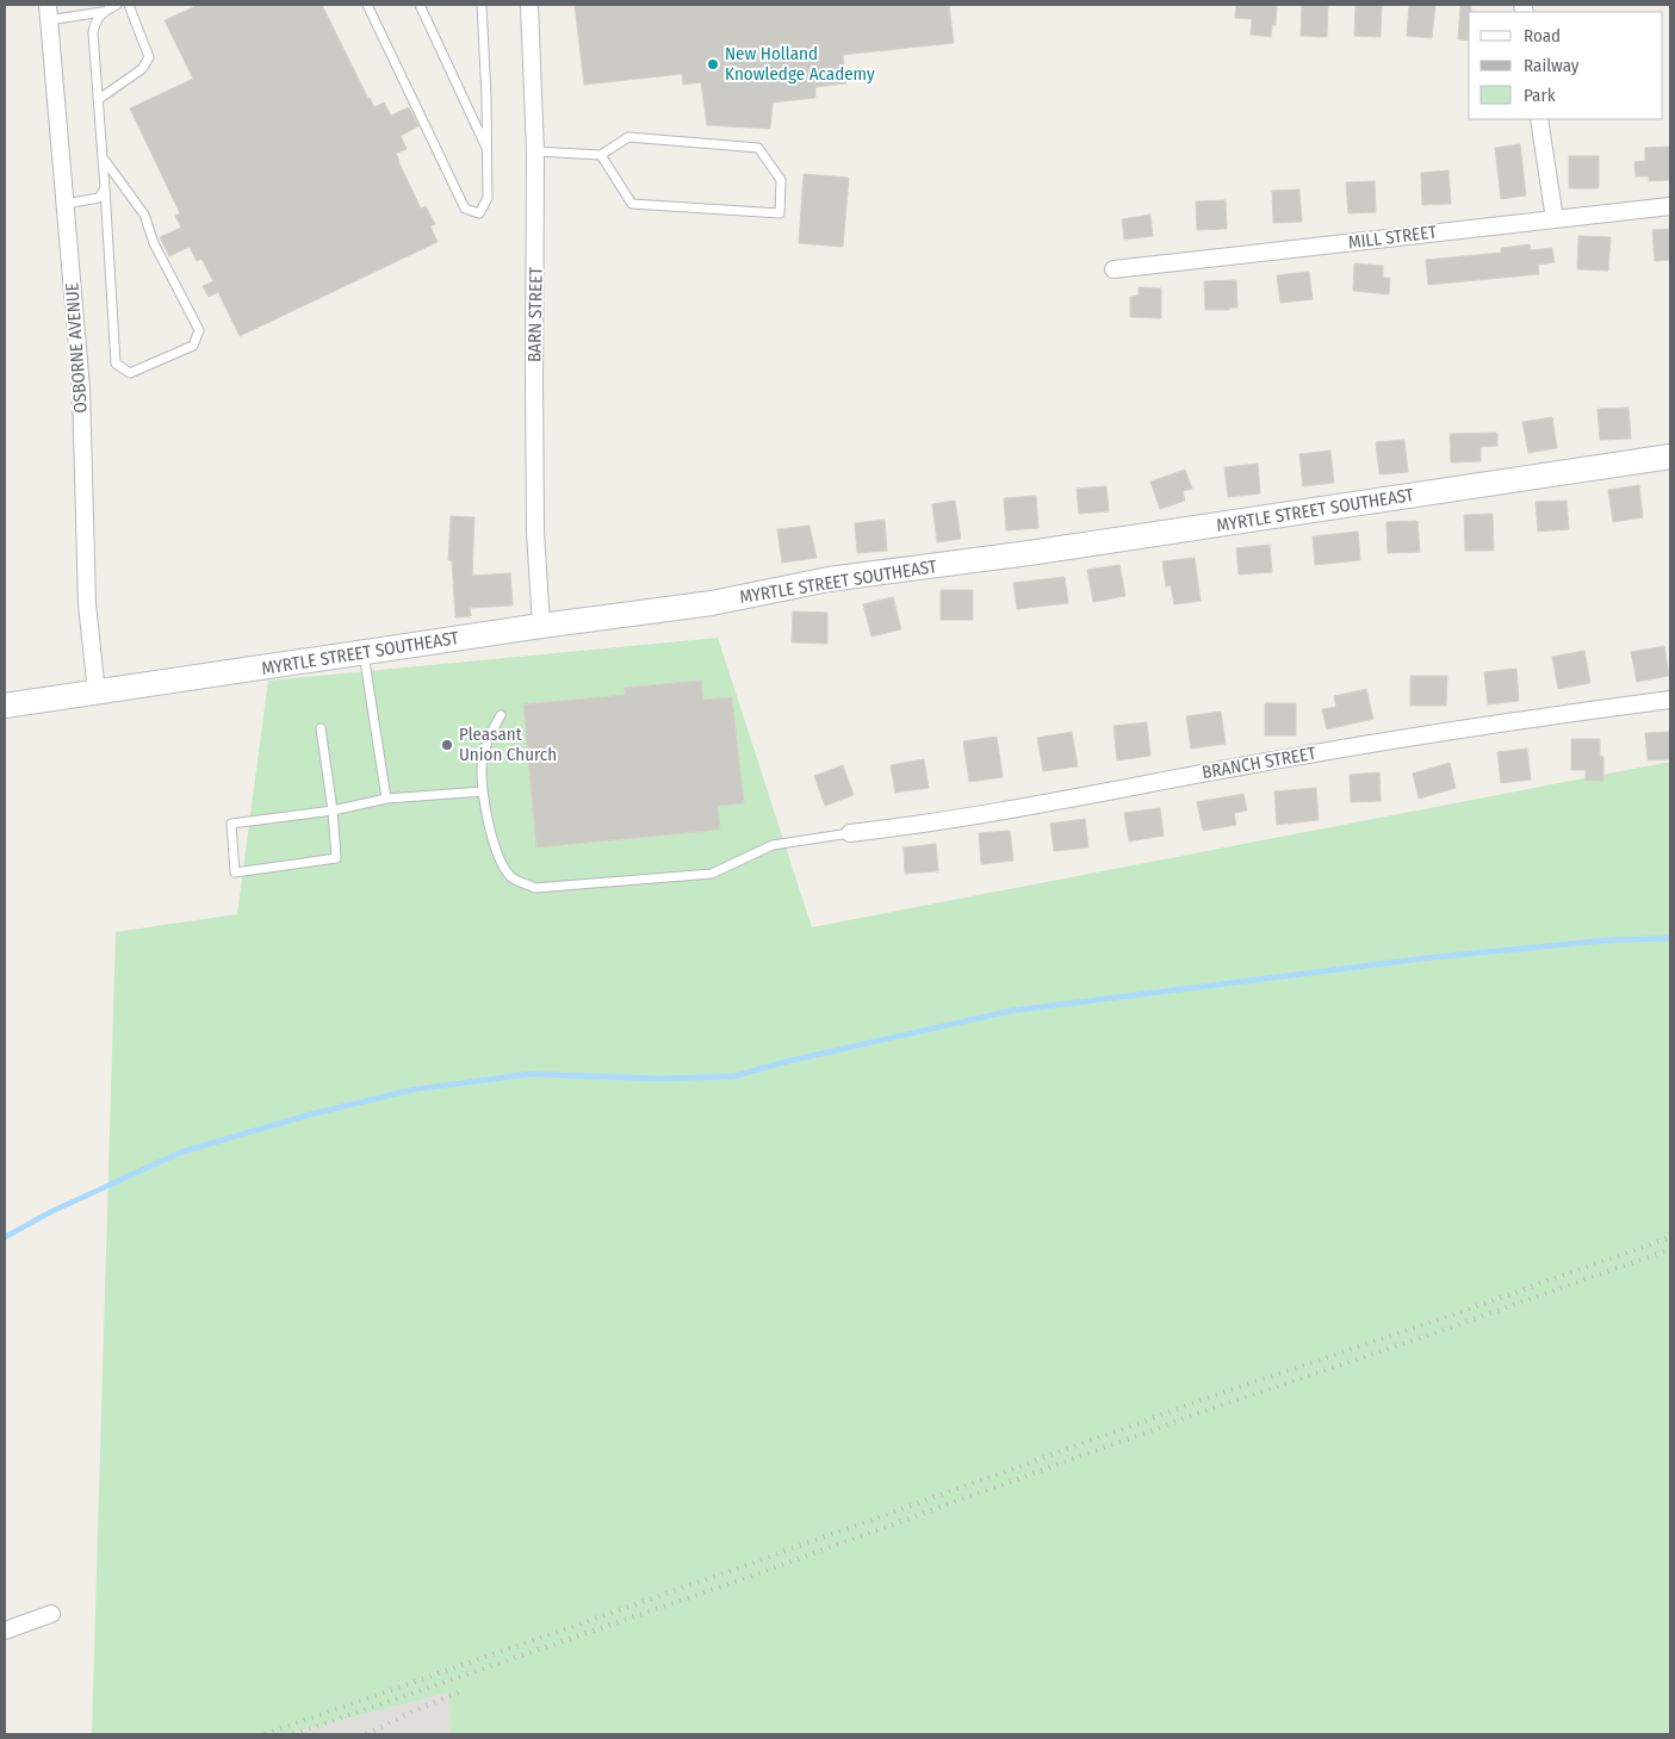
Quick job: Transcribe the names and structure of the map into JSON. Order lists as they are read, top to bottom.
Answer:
{
  "streets": {
    "street": [
      "MILL STREET",
      "BARN STREET",
      "OSBORNE AVENUE",
      "MYRTLE STREET SOUTHEAST",
      "BRANCH STREET"
    ]
  },
  "crossings": [
    ["BARN STREET", "MYRTLE STREET SOUTHEAST"],
    ["OSBORNE AVENUE", "MYRTLE STREET SOUTHEAST"]
  ],
  "places": ["New Holland Knowledge Academy", "Pleasant Union Church"],
  "legend": ["Road", "Railway", "Park"]
}
